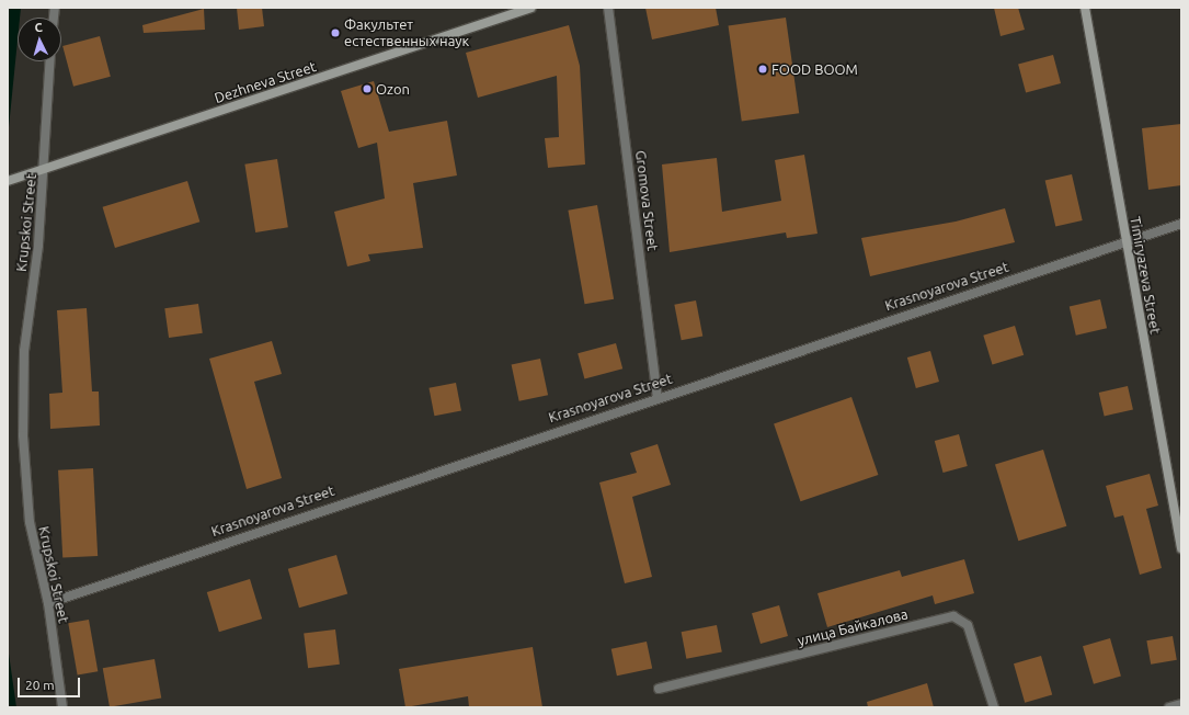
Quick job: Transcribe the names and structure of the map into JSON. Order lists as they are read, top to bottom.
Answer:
{
  "streets": {
    "main road": ["Dezhneva Street", "Timiryazeva Street"],
    "street": [
      "Gromova Street",
      "Krupskoi Street",
      "Krasnoyarova Street",
      "улица Байкалова"
    ]
  },
  "crossings": [
    ["Dezhneva Street", "Krupskoi Street"],
    ["Gromova Street", "Krasnoyarova Street"],
    ["Krupskoi Street", "Krasnoyarova Street"],
    ["Timiryazeva Street", "Krasnoyarova Street"]
  ],
  "places": ["Факультет естественных наук", "FOOD BOOM", "Ozon"],
  "scale_bar": "20 m",
  "north": "top"
}
